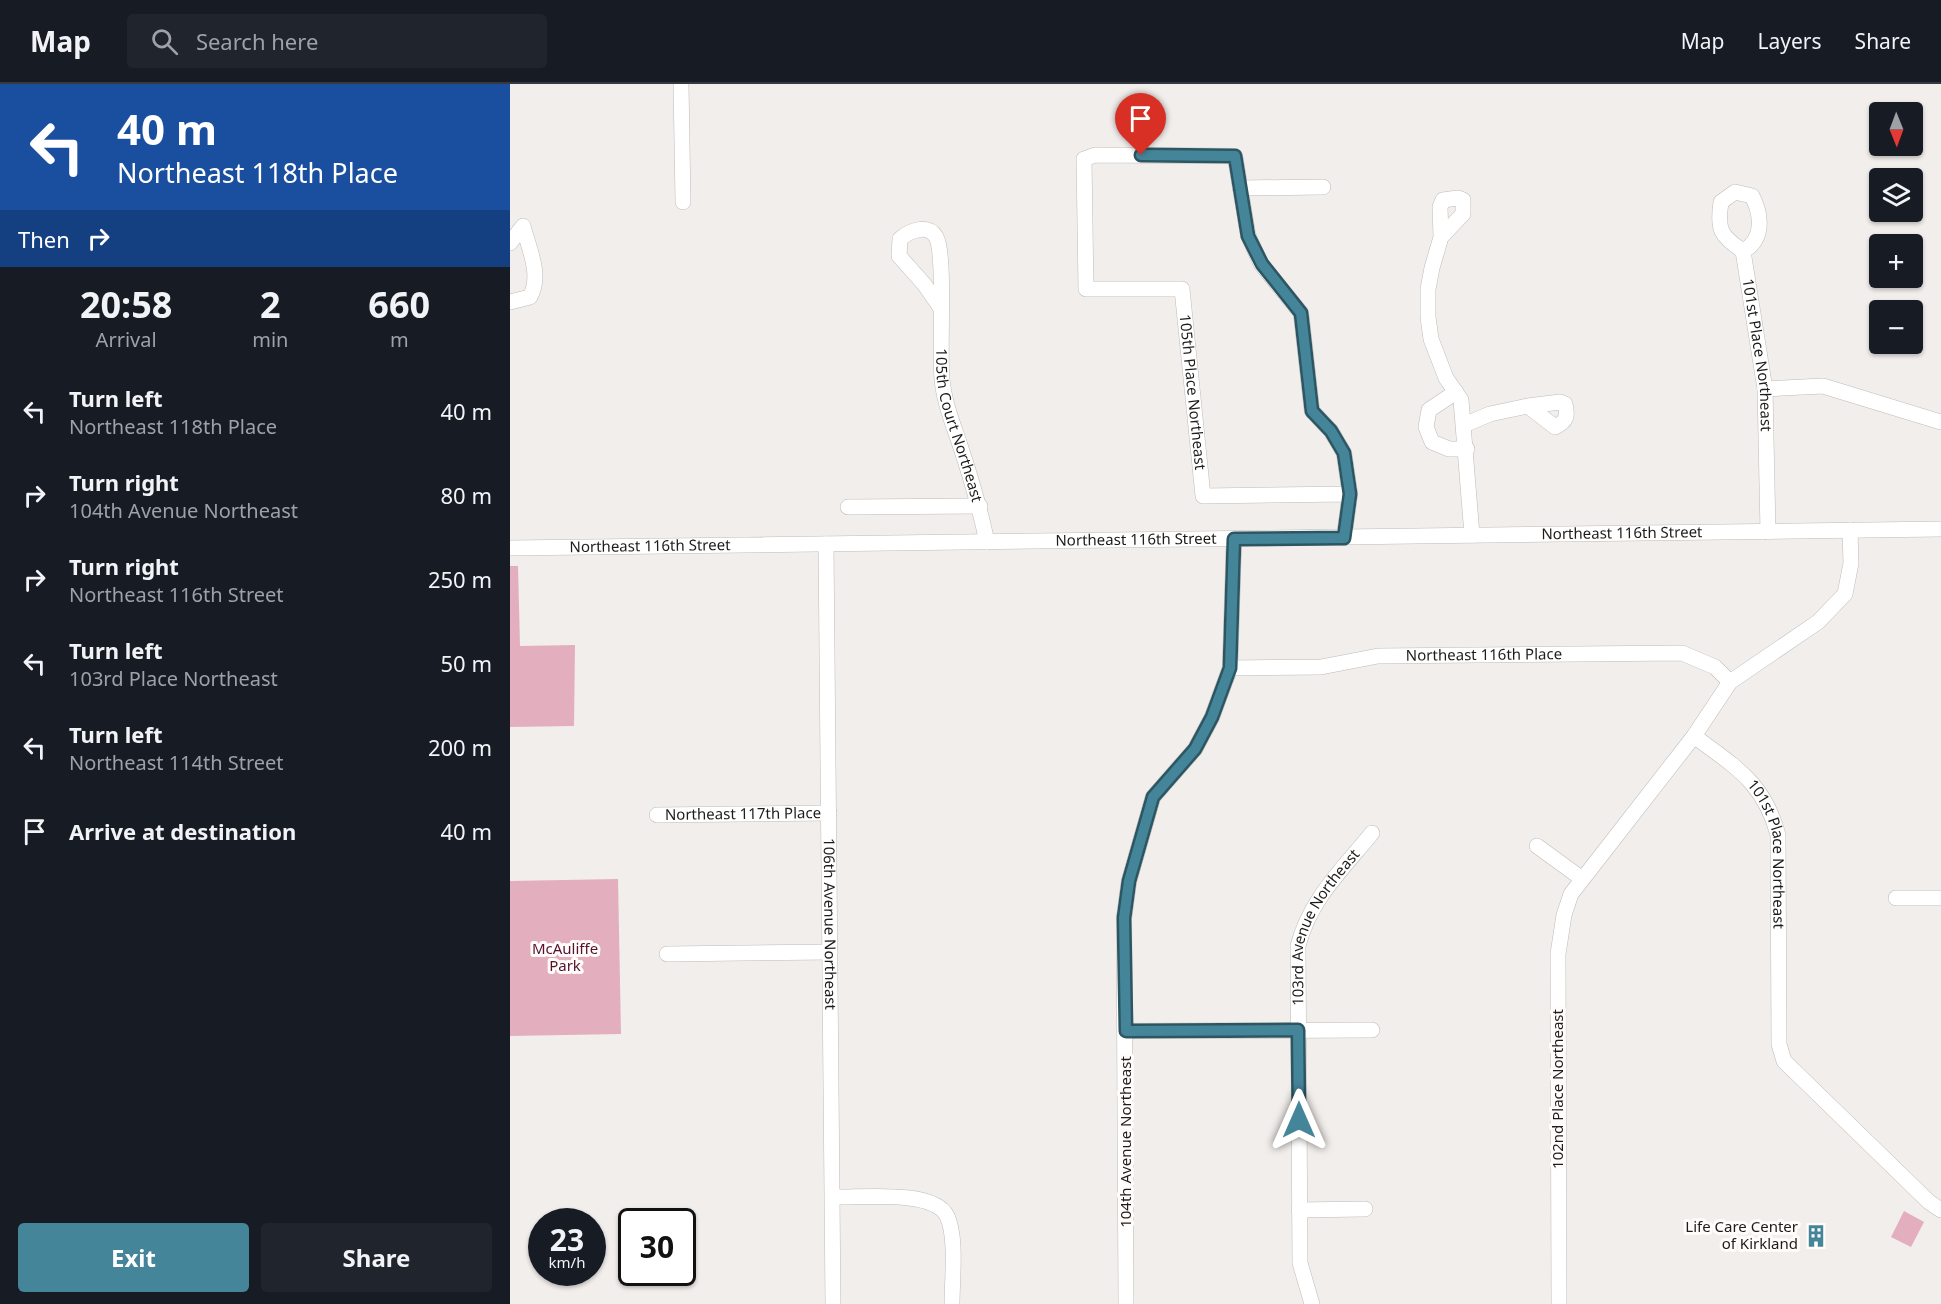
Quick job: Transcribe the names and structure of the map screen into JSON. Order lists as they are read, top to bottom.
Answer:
{
  "streets": {
    "street": [
      "101st Place Northeast",
      "105th Place Northeast",
      "105th Court Northeast",
      "Northeast 116th Street",
      "Northeast 116th Place",
      "Northeast 117th Place",
      "106th Avenue Northeast",
      "103rd Avenue Northeast",
      "102nd Place Northeast",
      "104th Avenue Northeast"
    ]
  },
  "crossings": [
    ["101st Place Northeast", "Northeast 116th Street"],
    ["101st Place Northeast", "102nd Place Northeast"],
    ["105th Court Northeast", "Northeast 116th Street"],
    ["Northeast 116th Street", "106th Avenue Northeast"],
    ["Northeast 116th Street", "104th Avenue Northeast"],
    ["Northeast 116th Place", "104th Avenue Northeast"],
    ["Northeast 117th Place", "106th Avenue Northeast"]
  ],
  "parks": ["McAuliffe Park"],
  "places": {
    "building": ["Life Care Center of Kirkland"]
  },
  "north": "bottom",
  "page": {
    "header": "Map",
    "search": "Search here",
    "nav": ["Map", "Layers", "Share"],
    "turn": ["40 m", "Northeast 118th Place"],
    "map_buttons": ["+", "−"],
    "then": "Then",
    "eta": [
      "20:58",
      "Arrival",
      "2",
      "min",
      "660",
      "m"
    ],
    "list": [
      {
        "name": "Turn left",
        "note": "Northeast 118th Place",
        "value": "40 m"
      },
      {
        "name": "Turn right",
        "note": "104th Avenue Northeast",
        "value": "80 m"
      },
      {
        "name": "Turn right",
        "note": "Northeast 116th Street",
        "value": "250 m"
      },
      {
        "name": "Turn left",
        "note": "103rd Place Northeast",
        "value": "50 m"
      },
      {
        "name": "Turn left",
        "note": "Northeast 114th Street",
        "value": "200 m"
      },
      {
        "name": "Arrive at destination",
        "value": "40 m"
      }
    ],
    "speed": "23 km/h",
    "limit": "30",
    "buttons": ["Exit", "Share"]
  }
}
